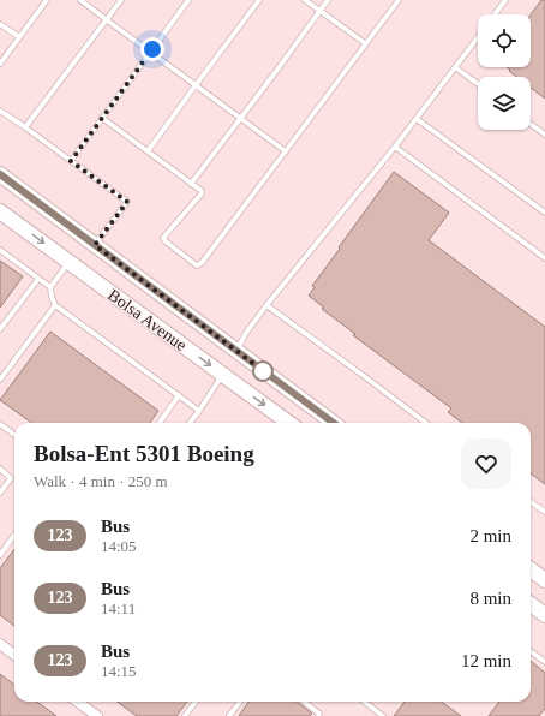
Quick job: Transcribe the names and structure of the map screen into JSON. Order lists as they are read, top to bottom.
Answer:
{
  "streets": {
    "main road": ["Bolsa Avenue"]
  },
  "lines": ["bus line 123"],
  "page": {
    "heading": ["Bolsa-Ent 5301 Boeing", "Walk · 4 min · 250 m"],
    "list": [
      {
        "mark": "123",
        "name": "Bus",
        "note": "14:05",
        "value": "2 min"
      },
      {
        "mark": "123",
        "name": "Bus",
        "note": "14:11",
        "value": "8 min"
      },
      {
        "mark": "123",
        "name": "Bus",
        "note": "14:15",
        "value": "12 min"
      }
    ]
  }
}
